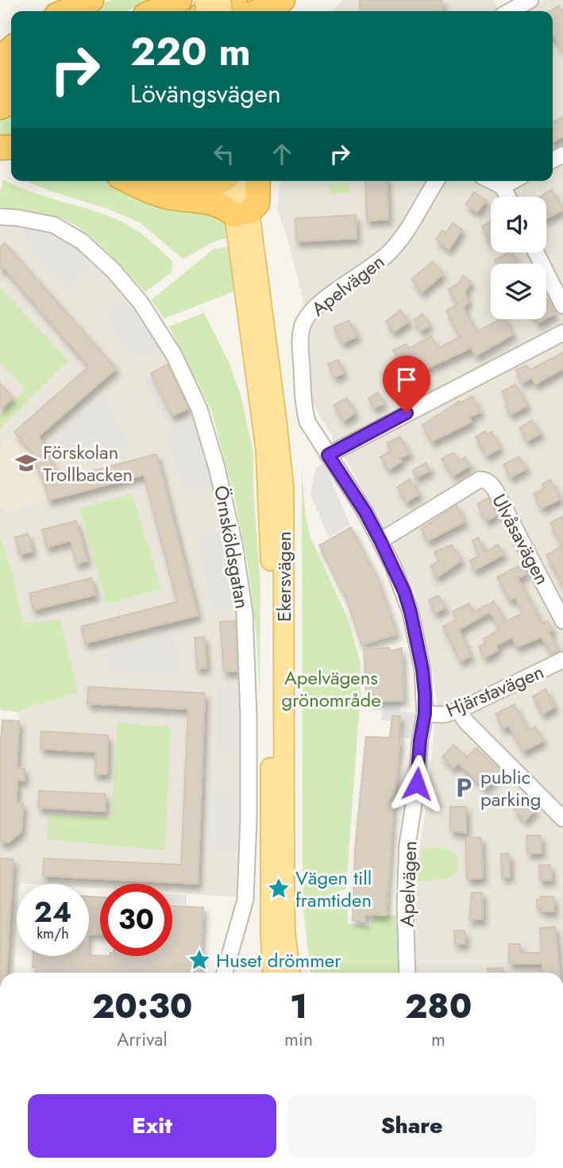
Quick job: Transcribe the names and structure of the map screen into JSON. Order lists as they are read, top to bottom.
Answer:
{
  "streets": {
    "main road": ["Ekersvägen"],
    "street": [
      "Apelvägen",
      "Ulvåsavägen",
      "Örnsköldsgatan",
      "Hjärstavägen"
    ]
  },
  "crossings": [
    ["Apelvägen", "Ulvåsavägen"],
    ["Apelvägen", "Hjärstavägen"]
  ],
  "parks": ["Apelvägens grönområde"],
  "places": {
    "school or university": ["Förskolan Trollbacken"],
    "parking": ["public parking"],
    "place": ["Vägen till framtiden", "Huset drömmer"]
  },
  "page": {
    "turn": ["220 m", "Lövängsvägen"],
    "speed": "24 km/h",
    "limit": "30",
    "eta": [
      "20:30",
      "Arrival",
      "1",
      "min",
      "280",
      "m"
    ],
    "buttons": ["Exit", "Share"]
  }
}
